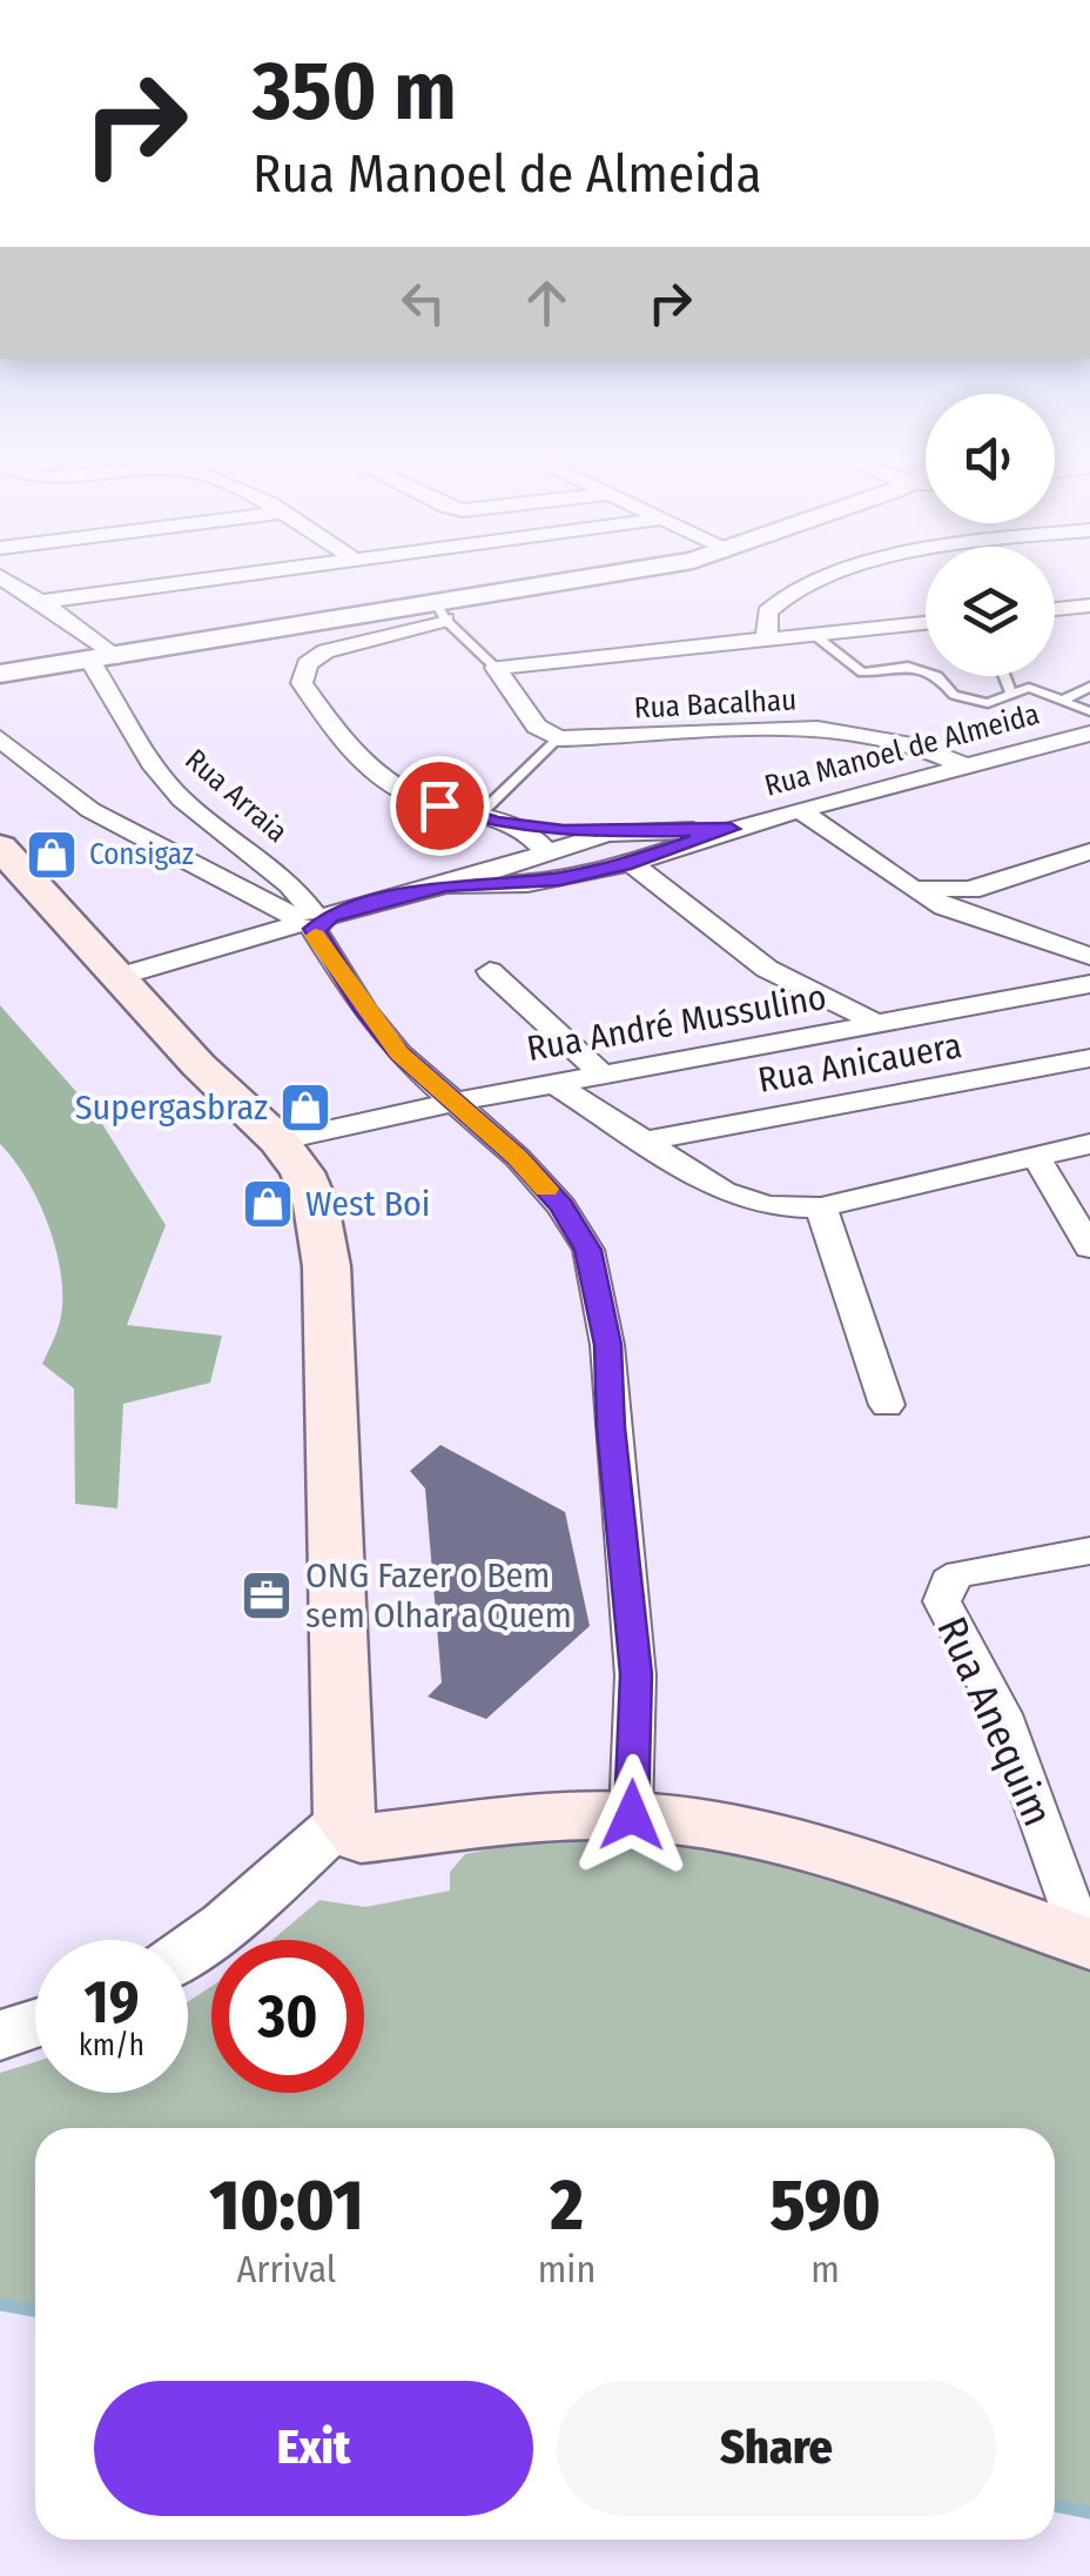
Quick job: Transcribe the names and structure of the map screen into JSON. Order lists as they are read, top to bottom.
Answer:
{
  "streets": {
    "street": [
      "Rua Bacalhau",
      "Rua Manoel de Almeida",
      "Rua Arraia",
      "Rua André Mussulino",
      "Rua Anicauera",
      "Rua Anequim"
    ]
  },
  "crossings": [
    ["Rua Bacalhau", "Rua Manoel de Almeida"],
    ["Rua Manoel de Almeida", "Rua Arraia"],
    ["Rua Arraia", "Rua André Mussulino"]
  ],
  "places": {
    "shop": ["Consigaz", "Supergasbraz", "West Boi"],
    "office": ["ONG Fazer o Bem sem Olhar a Quem"]
  },
  "page": {
    "turn": ["350 m", "Rua Manoel de Almeida"],
    "speed": "19 km/h",
    "limit": "30",
    "eta": [
      "10:01",
      "Arrival",
      "2",
      "min",
      "590",
      "m"
    ],
    "buttons": ["Exit", "Share"]
  }
}
